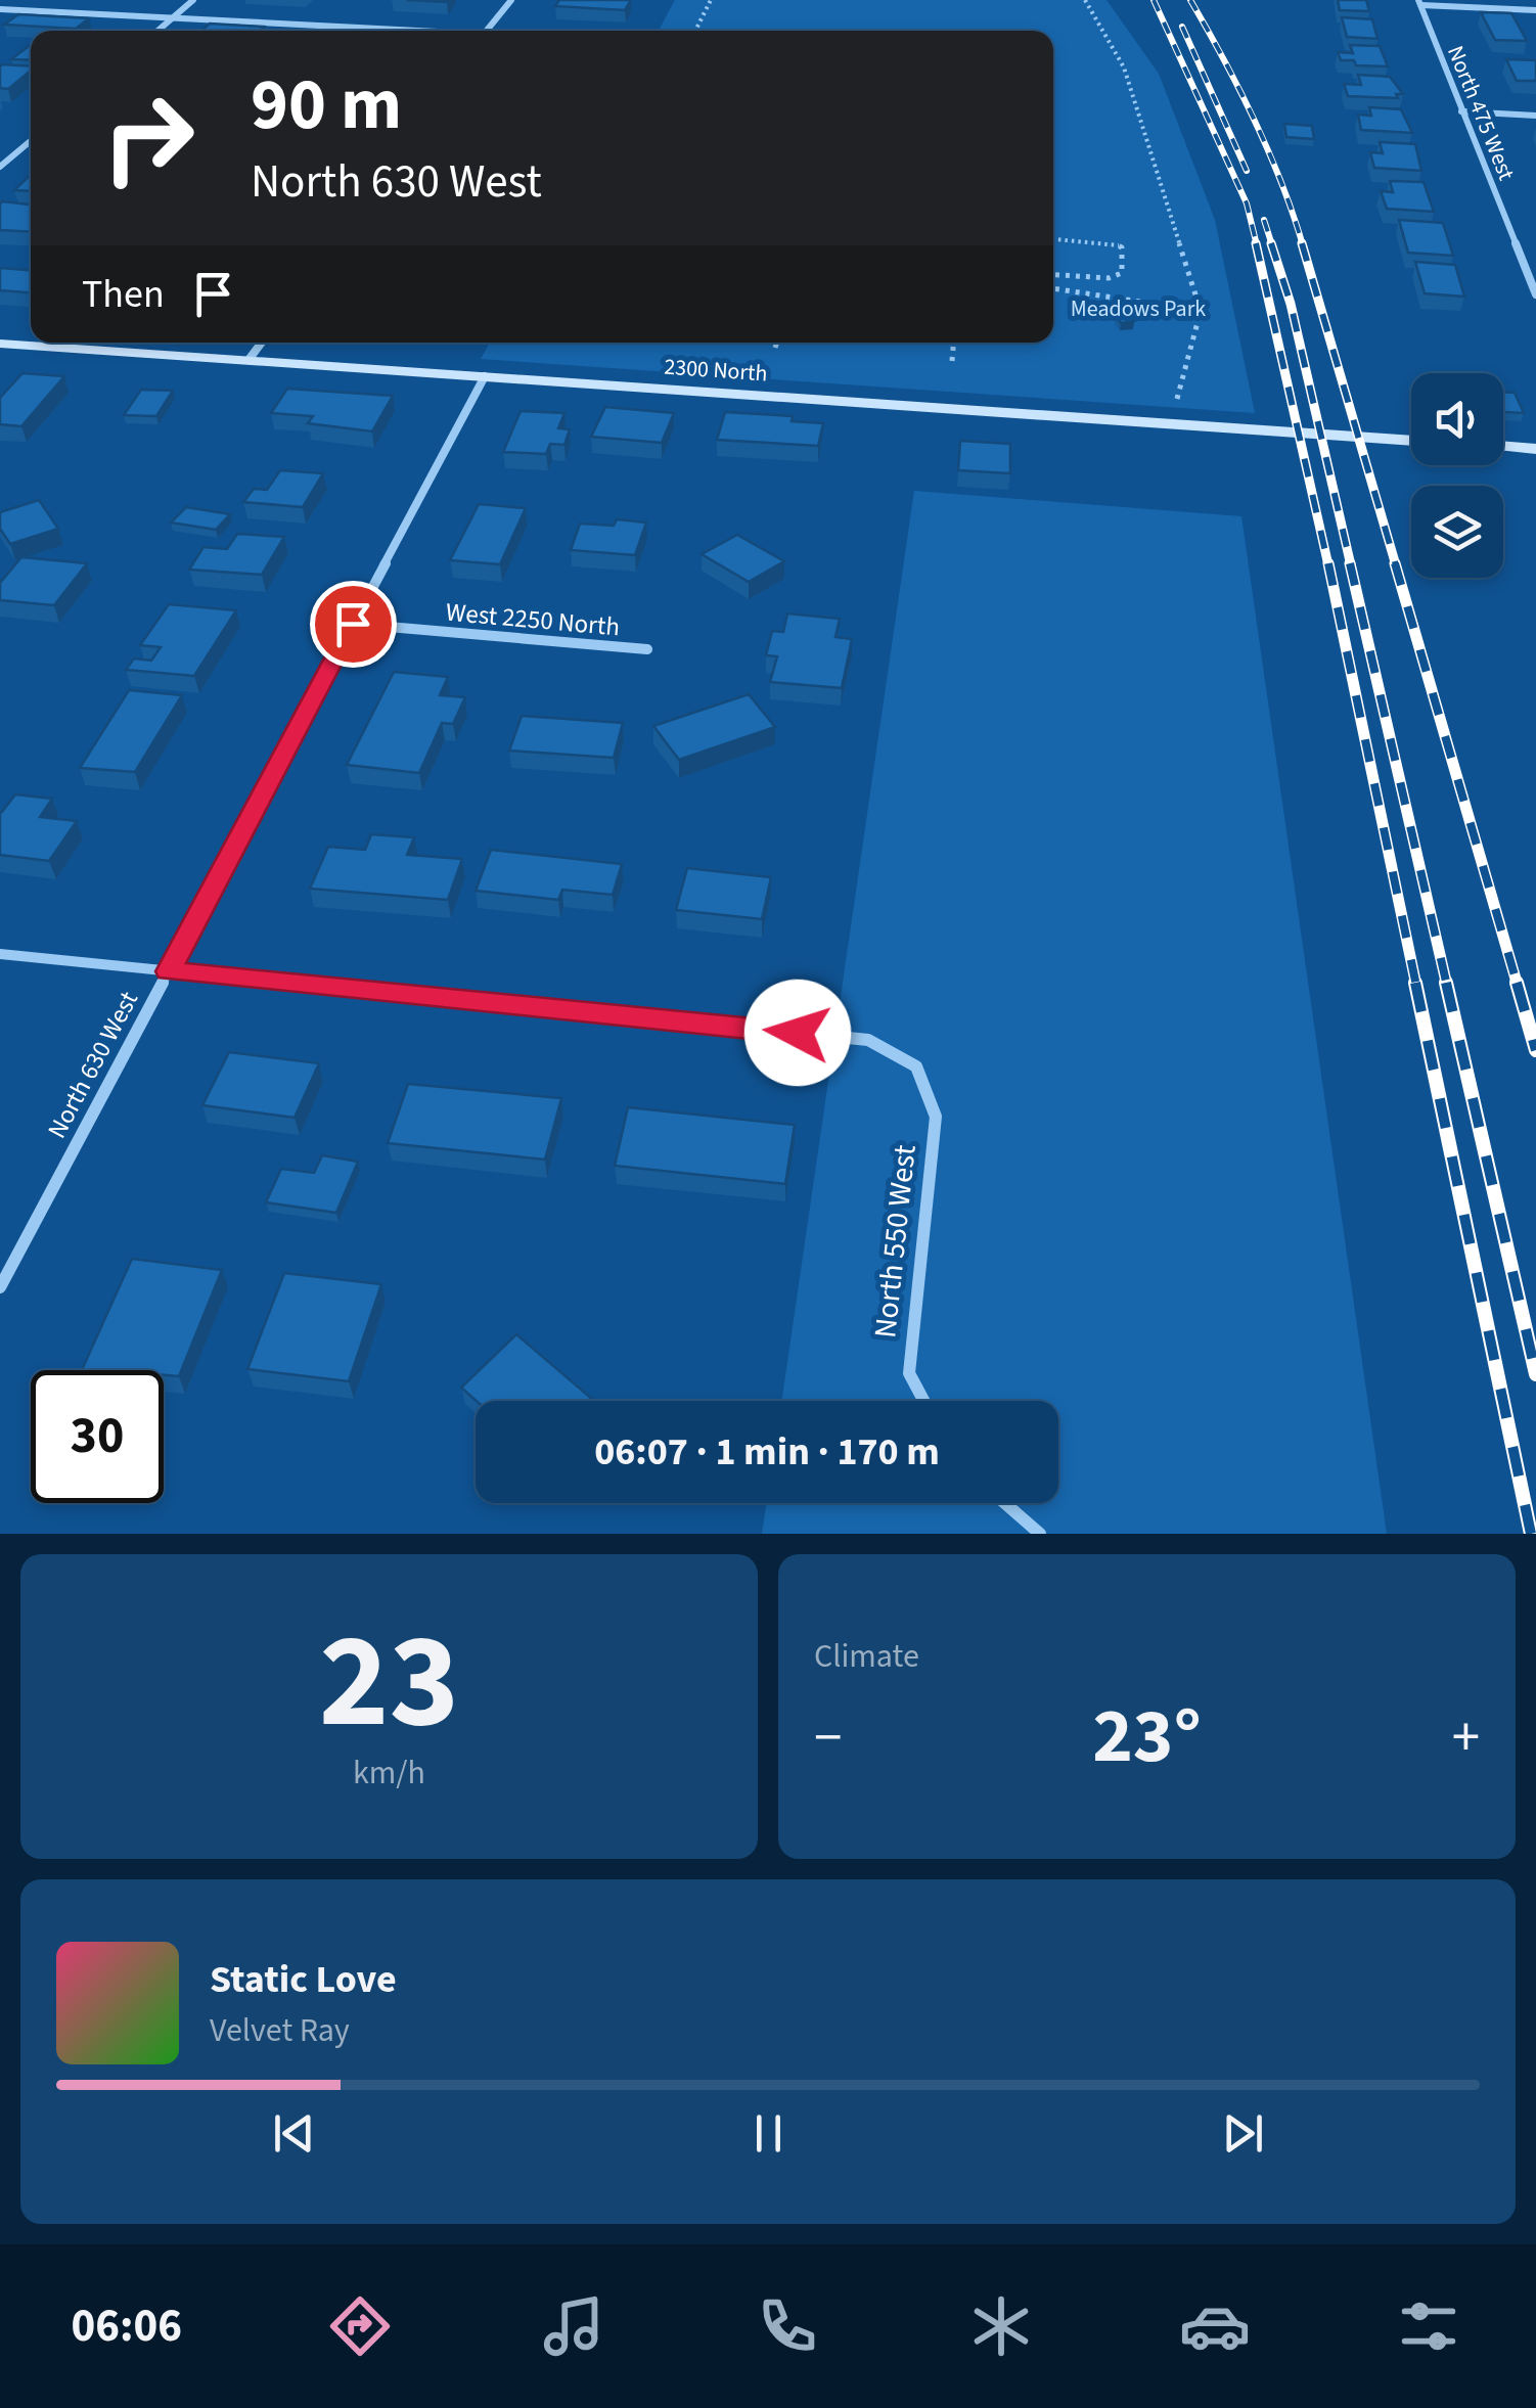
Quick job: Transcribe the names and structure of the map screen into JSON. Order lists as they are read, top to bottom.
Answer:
{
  "streets": {
    "street": [
      "North 475 West",
      "2300 North",
      "West 2250 North",
      "North 630 West",
      "North 550 West"
    ]
  },
  "crossings": [
    ["2300 North", "North 630 West"],
    ["West 2250 North", "North 630 West"],
    ["North 630 West", "North 550 West"]
  ],
  "parks": ["Meadows Park"],
  "page": {
    "turn": ["90 m", "North 630 West"],
    "then": "Then",
    "limit": "30",
    "trip": "06:07 · 1 min · 170 m",
    "tile": [
      ["23", "km/h"],
      "Climate"
    ],
    "heat": ["−", "23°", "+"],
    "song": ["Static Love", "Velvet Ray"],
    "tabs": "06:06"
  }
}
